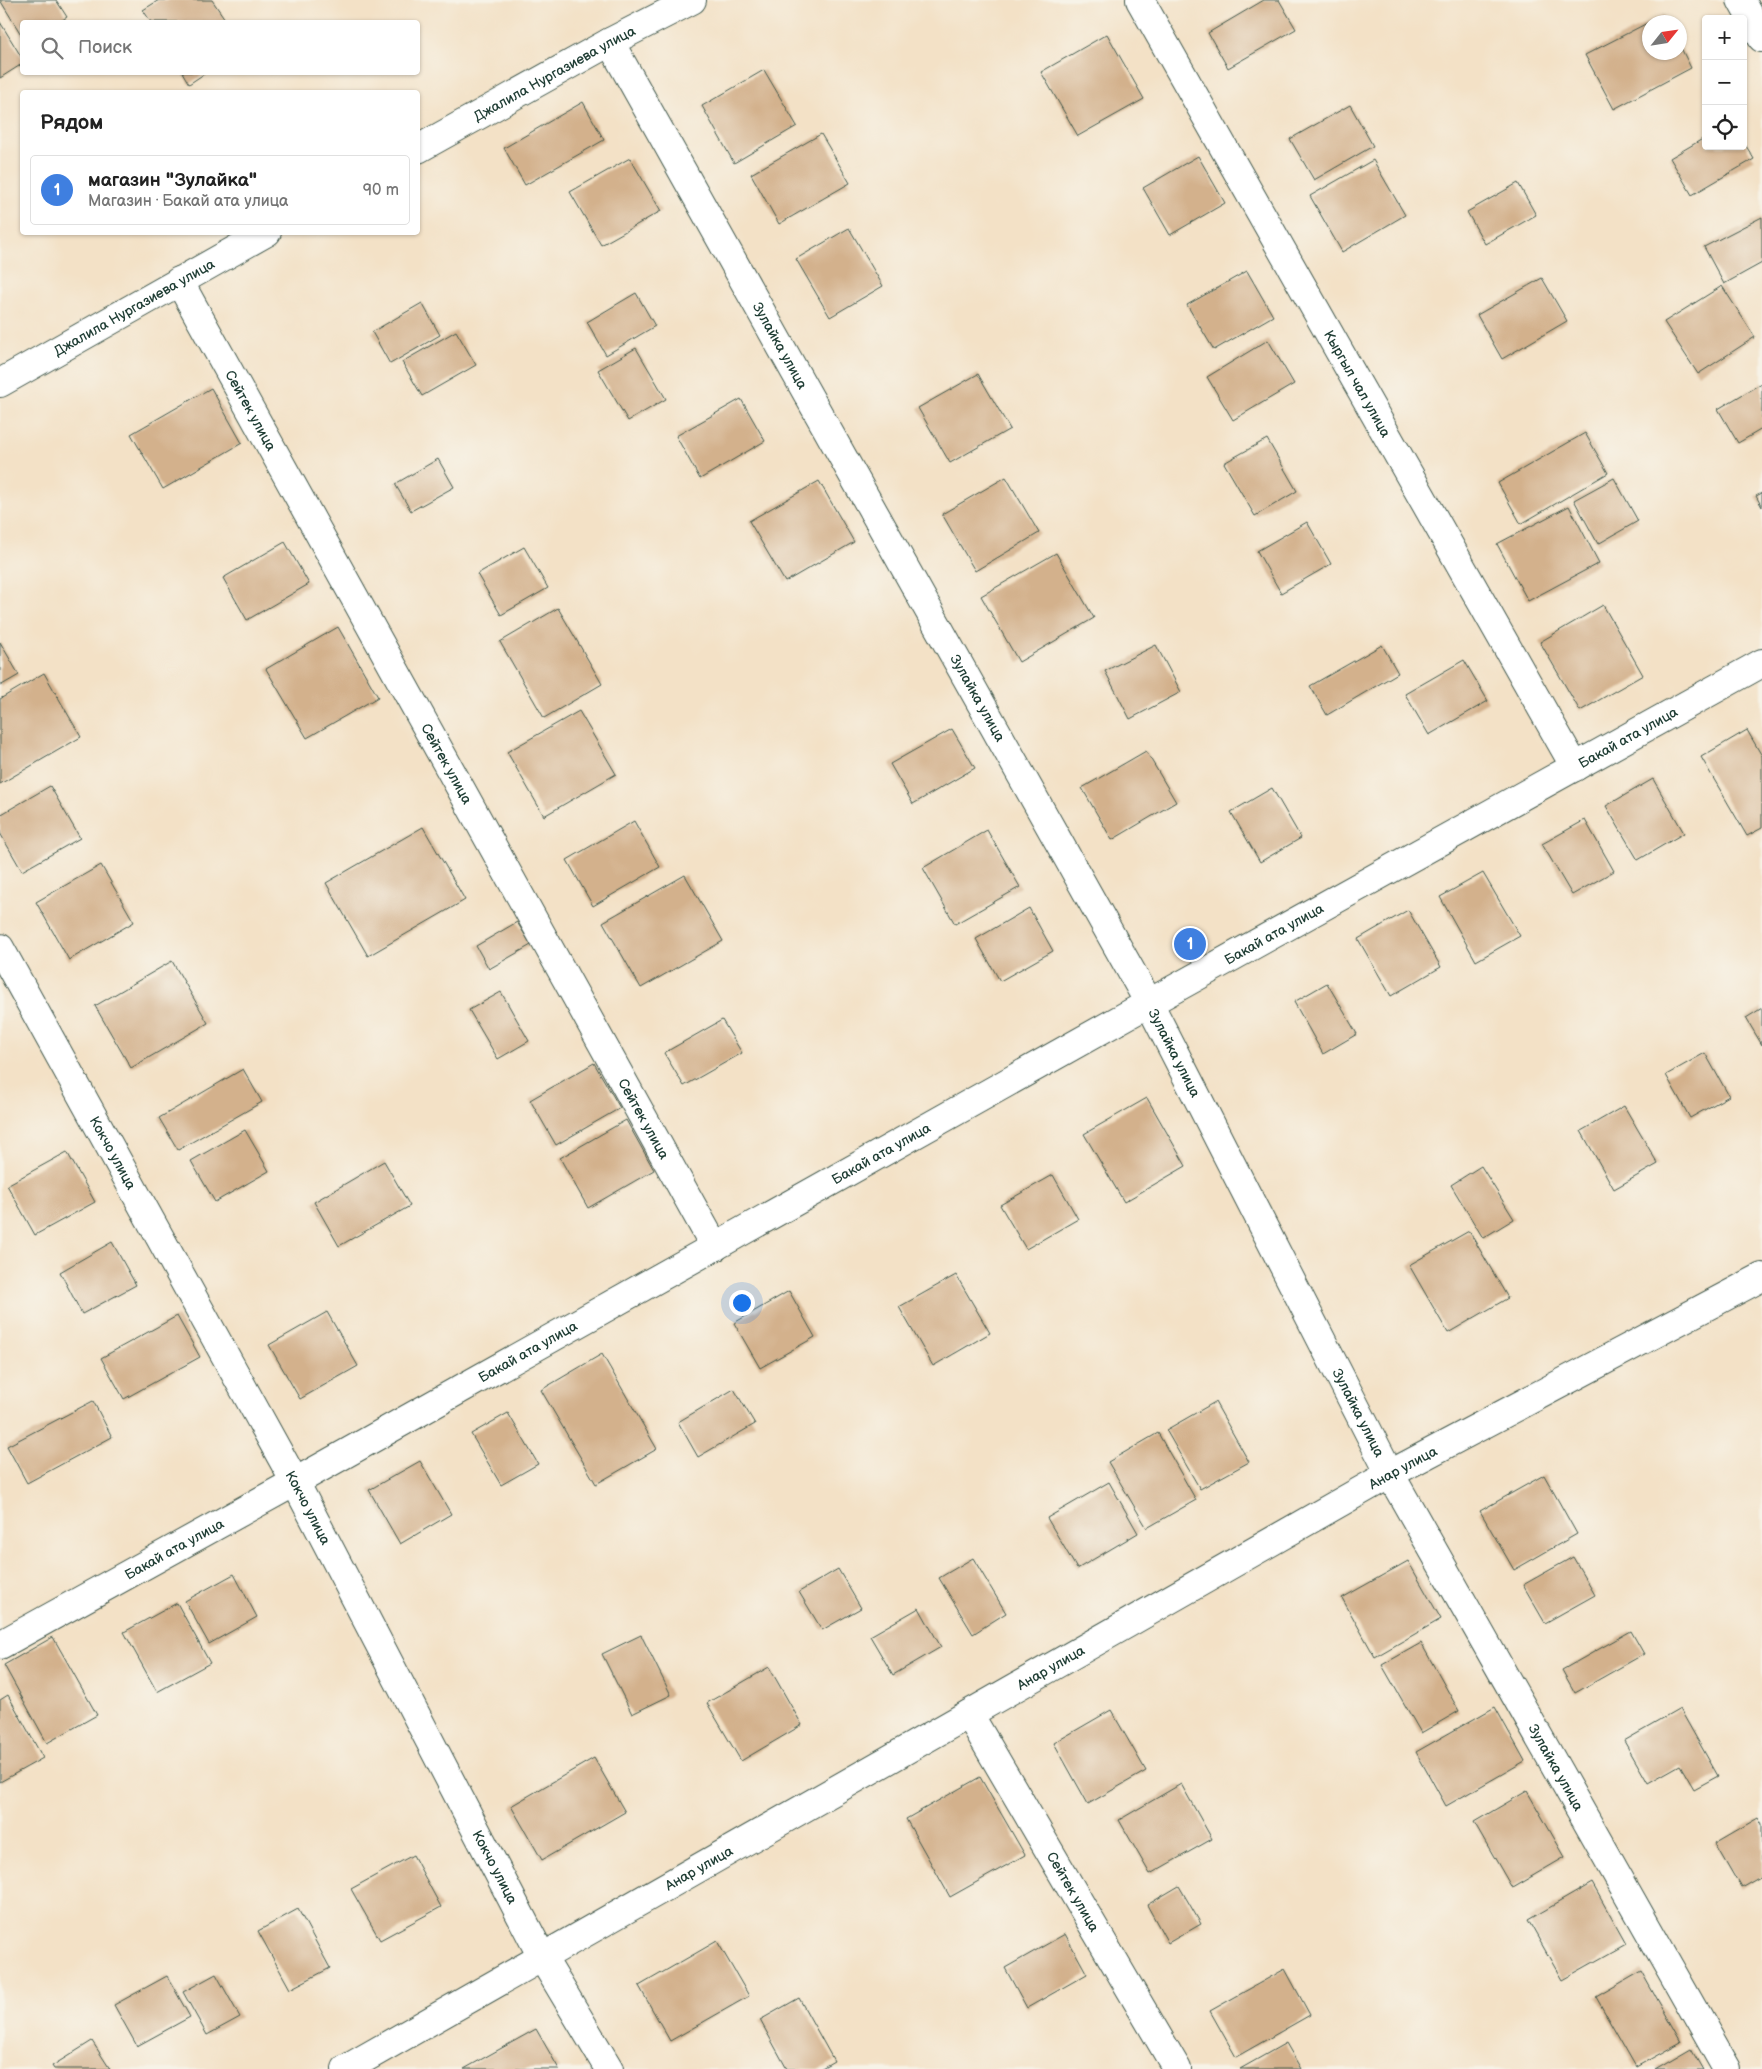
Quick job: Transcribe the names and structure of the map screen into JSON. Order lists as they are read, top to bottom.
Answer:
{
  "streets": {
    "street": [
      "Джалила Нургазиева улица",
      "Зулайка улица",
      "Кыргыл чал улица",
      "Сейтек улица",
      "Бакай ата улица",
      "Кокчо улица",
      "Анар улица"
    ]
  },
  "crossings": [
    ["Джалила Нургазиева улица", "Зулайка улица"],
    ["Джалила Нургазиева улица", "Сейтек улица"],
    ["Зулайка улица", "Бакай ата улица"],
    ["Зулайка улица", "Анар улица"],
    ["Кыргыл чал улица", "Бакай ата улица"],
    ["Сейтек улица", "Бакай ата улица"],
    ["Сейтек улица", "Анар улица"],
    ["Бакай ата улица", "Кокчо улица"],
    ["Кокчо улица", "Анар улица"]
  ],
  "north": "top right",
  "page": {
    "map_buttons": ["+", "−"],
    "search": "Поиск",
    "heading": "Рядом",
    "list": [
      {
        "mark": "1",
        "name": "магазин \"Зулайка\"",
        "note": "Магазин · Бакай ата улица",
        "value": "90 m"
      }
    ],
    "pins": "1"
  }
}
